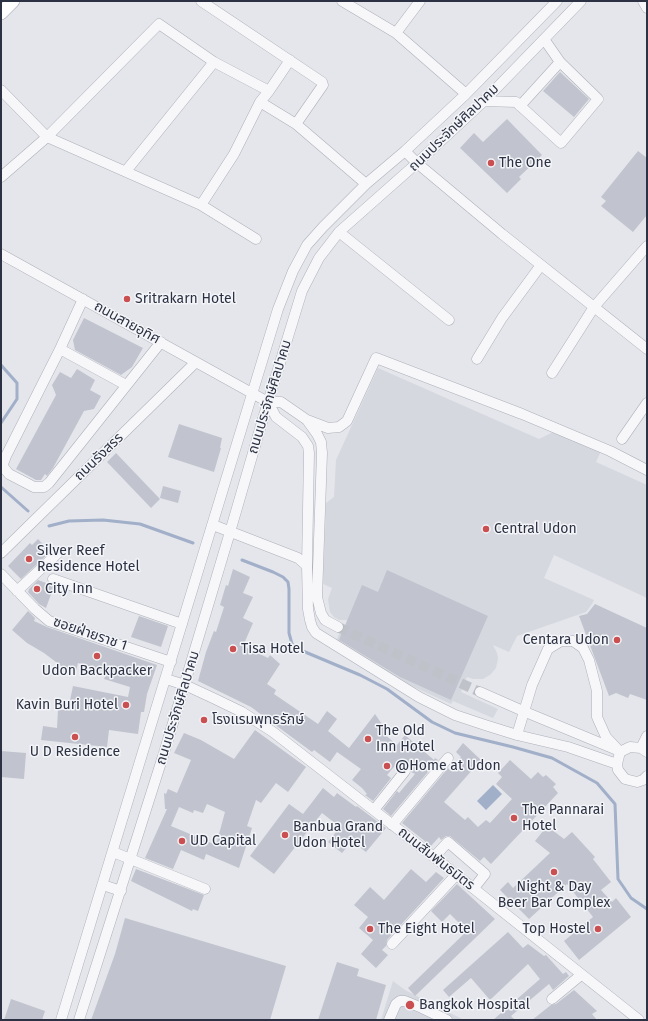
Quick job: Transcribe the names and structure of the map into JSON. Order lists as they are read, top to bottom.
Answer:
{
  "streets": {
    "street": [
      "ถนนประจักษ์ศิลปาคม",
      "ถนนสายอุทิศ",
      "ถนนรังสรร",
      "ซอยฝ่ายราช 1",
      "ถนนสัมพันธมิตร"
    ]
  },
  "crossings": [
    ["ถนนประจักษ์ศิลปาคม", "ถนนสายอุทิศ"],
    ["ถนนประจักษ์ศิลปาคม", "ซอยฝ่ายราช 1"],
    ["ถนนประจักษ์ศิลปาคม", "ถนนสัมพันธมิตร"],
    ["ถนนสายอุทิศ", "ถนนรังสรร"]
  ],
  "places": [
    "The One",
    "Sritrakarn Hotel",
    "Central Udon",
    "Silver Reef Residence Hotel",
    "City Inn",
    "Centara Udon",
    "Tisa Hotel",
    "Udon Backpacker",
    "Kavin Buri Hotel",
    "โรงเเรมพุทธรักษ์",
    "U D Residence",
    "The Old Inn Hotel",
    "@Home at Udon",
    "The Pannarai Hotel",
    "Banbua Grand Udon Hotel",
    "UD Capital",
    "Night & Day Beer Bar Complex",
    "The Eight Hotel",
    "Top Hostel",
    "Bangkok Hospital"
  ]
}
